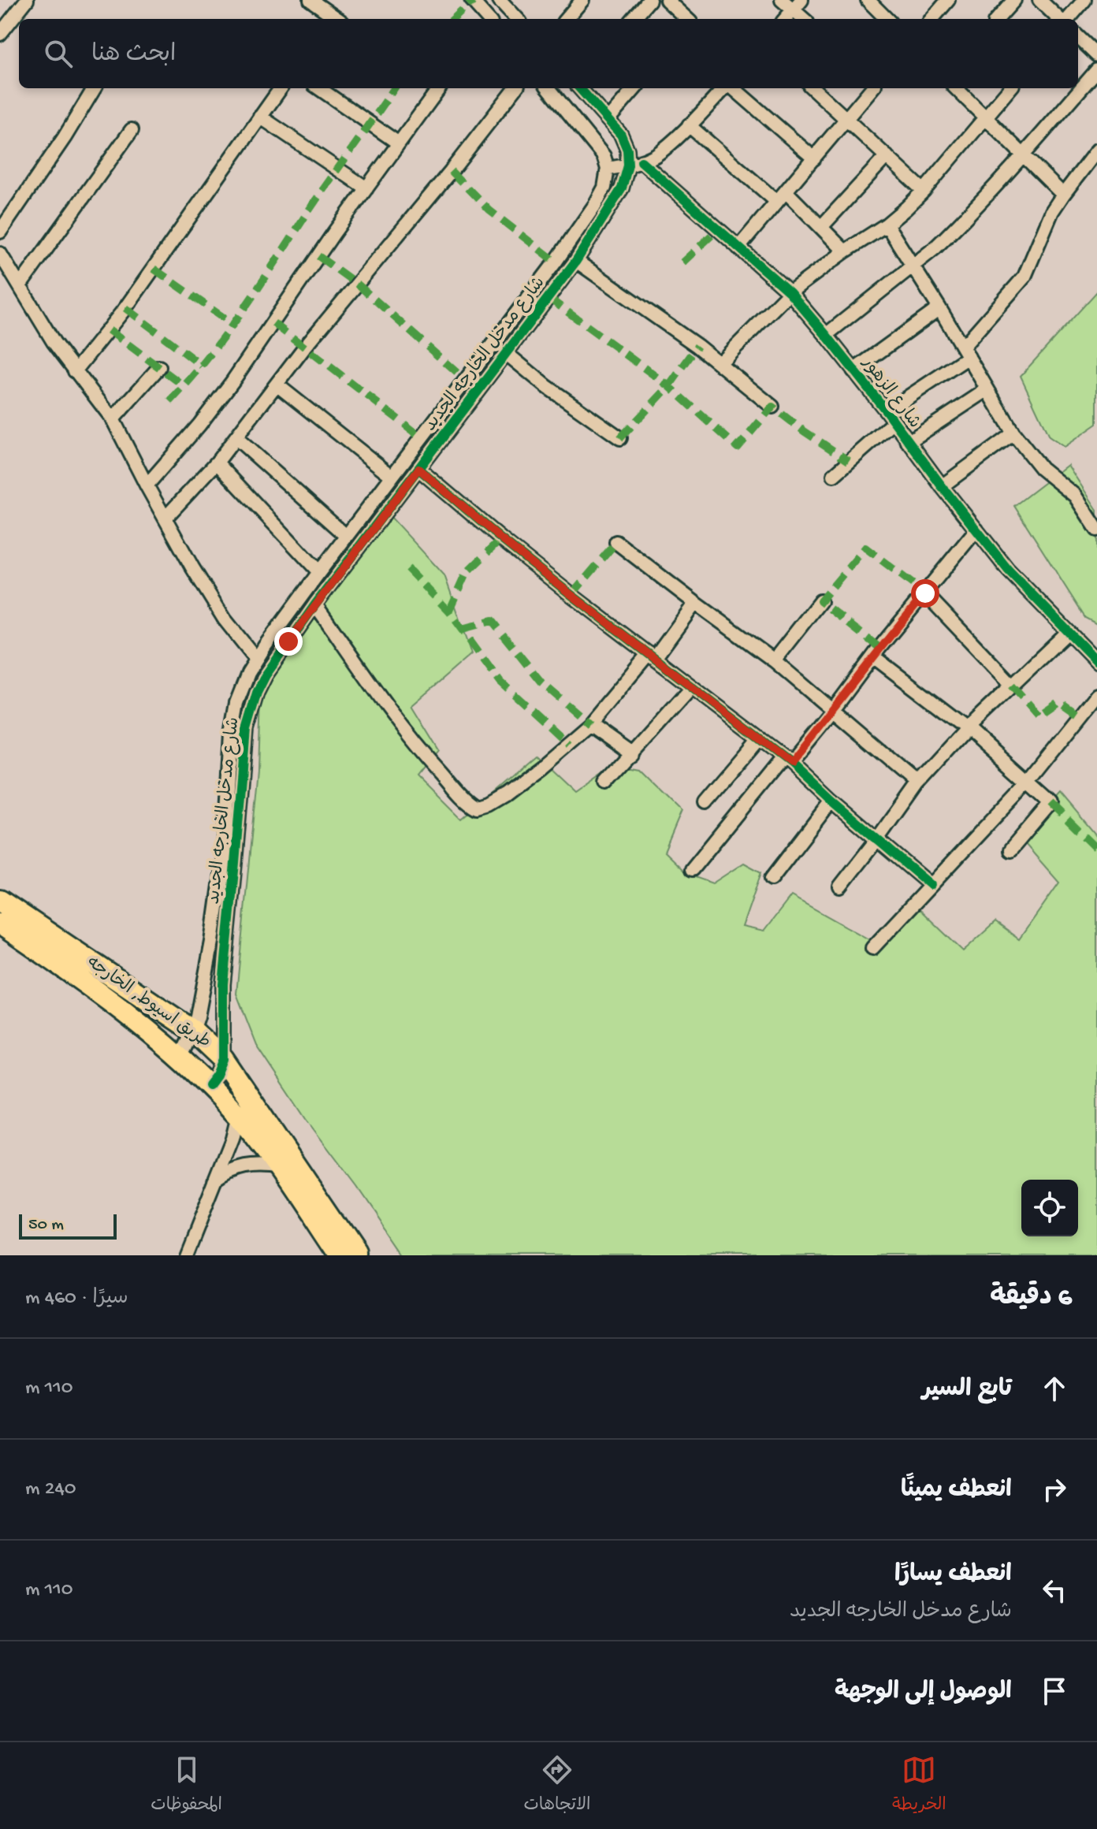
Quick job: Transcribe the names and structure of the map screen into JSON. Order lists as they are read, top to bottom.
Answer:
{
  "streets": {
    "highway": ["طريق اسيوط, الخارجه"],
    "street": ["شارع مدخل الخارجه الجديد", "شارع الزهور"]
  },
  "crossings": [
    ["شارع مدخل الخارجه الجديد", "طريق اسيوط, الخارجه"]
  ],
  "scale_bar": "50 m",
  "page": {
    "search": "ابحث هنا",
    "scale": "50 m",
    "heading": ["6 دقيقة", "سيرًا · 460 m"],
    "list": [
      ["تابع السير", "110 m"],
      ["انعطف يمينًا", "240 m"],
      ["انعطف يسارًا", "شارع مدخل الخارجه الجديد", "110 m"],
      "الوصول إلى الوجهة"
    ],
    "nav": ["الخريطة", "الاتجاهات", "المحفوظات"]
  }
}
